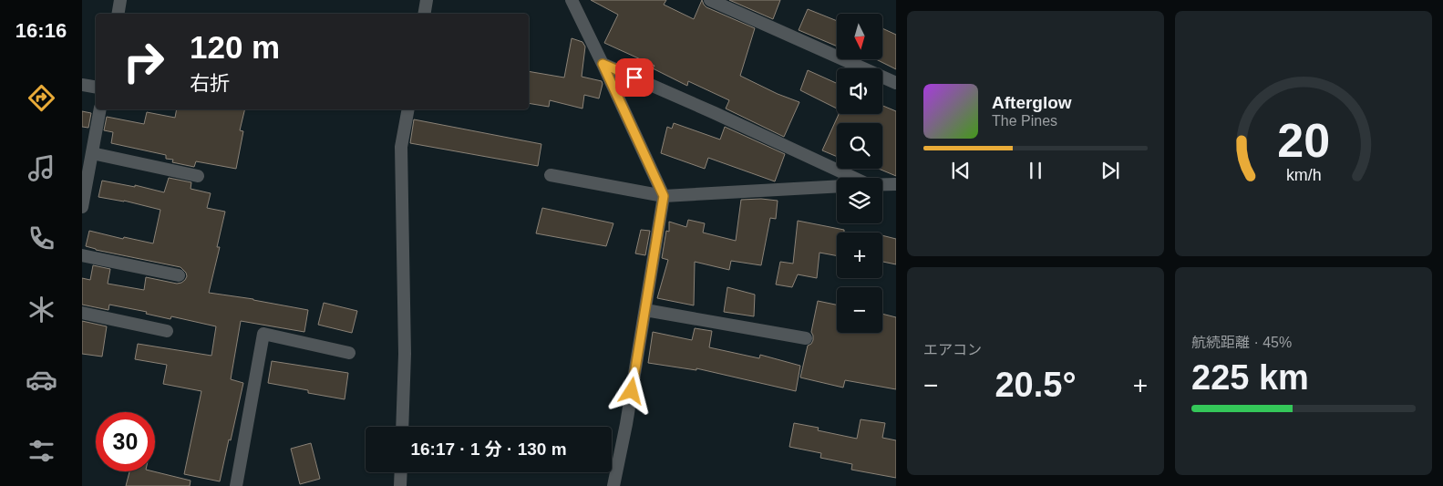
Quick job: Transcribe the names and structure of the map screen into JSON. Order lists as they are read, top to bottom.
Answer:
{
  "north": "bottom",
  "page": {
    "tabs": "16:16",
    "map_buttons": ["+", "−"],
    "turn": ["120 m", "右折"],
    "song": ["Afterglow", "The Pines"],
    "tile": [
      "エアコン",
      ["航続距離 · 45%", "225 km"]
    ],
    "heat": ["−", "20.5°", "+"],
    "limit": "30",
    "trip": "16:17 · 1 分 · 130 m",
    "gauge": ["20", "km/h"]
  }
}
